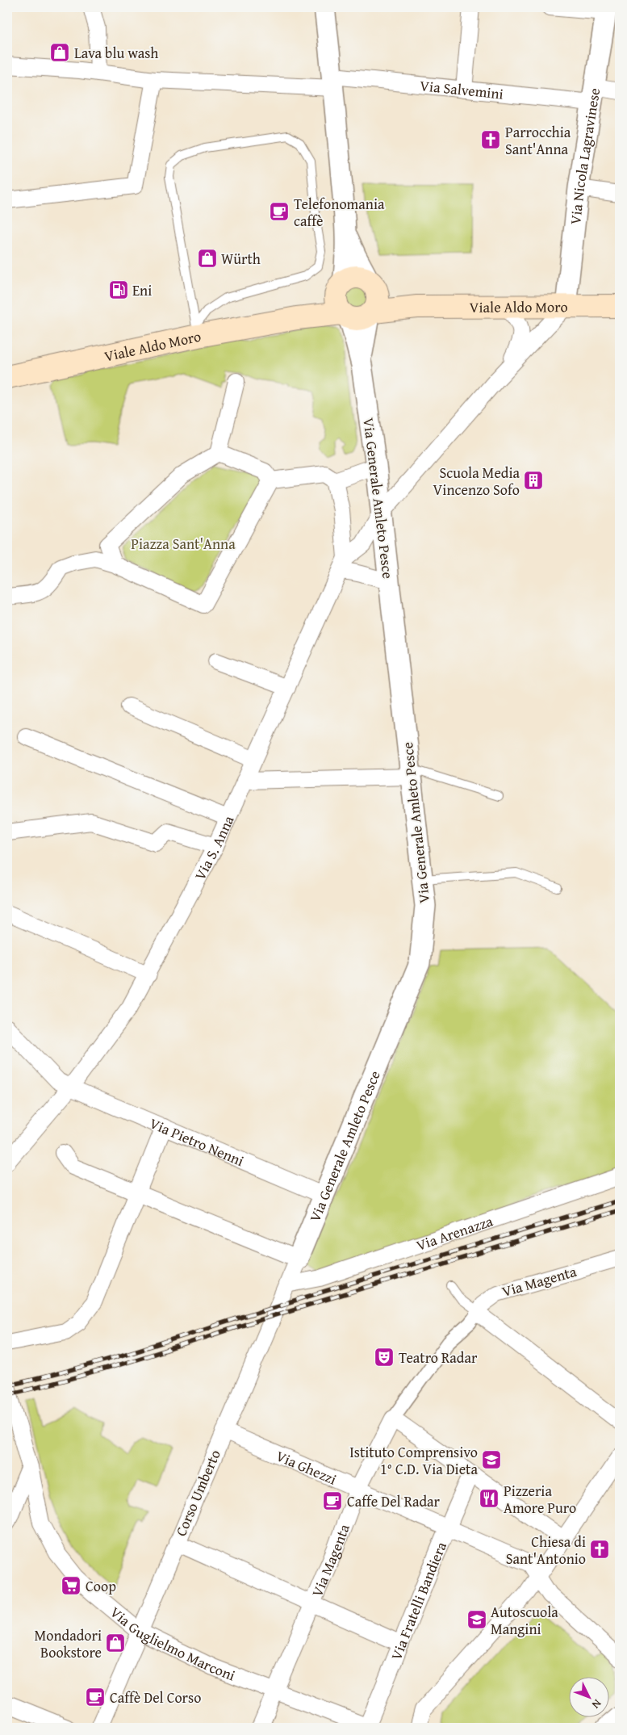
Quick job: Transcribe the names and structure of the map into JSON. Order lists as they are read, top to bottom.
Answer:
{
  "streets": {
    "main road": ["Viale Aldo Moro"],
    "street": [
      "Via Salvemini",
      "Via Nicola Lagravinese",
      "Via Generale Amleto Pesce",
      "Via S. Anna",
      "Via Pietro Nenni",
      "Via Arenazza",
      "Via Magenta",
      "Via Ghezzi",
      "Corso Umberto",
      "Via Fratelli Bandiera",
      "Via Guglielmo Marconi"
    ]
  },
  "crossings": [
    ["Via Salvemini", "Via Nicola Lagravinese"],
    ["Via Nicola Lagravinese", "Viale Aldo Moro"],
    ["Viale Aldo Moro", "Via Generale Amleto Pesce"],
    ["Via Generale Amleto Pesce", "Via S. Anna"],
    ["Via Generale Amleto Pesce", "Via Pietro Nenni"],
    ["Via Generale Amleto Pesce", "Corso Umberto"],
    ["Via S. Anna", "Via Pietro Nenni"],
    ["Via Arenazza", "Corso Umberto"],
    ["Via Magenta", "Via Ghezzi"],
    ["Via Magenta", "Via Guglielmo Marconi"],
    ["Via Ghezzi", "Corso Umberto"],
    ["Via Ghezzi", "Via Fratelli Bandiera"],
    ["Corso Umberto", "Via Guglielmo Marconi"],
    ["Via Fratelli Bandiera", "Via Guglielmo Marconi"]
  ],
  "parks": ["Piazza Sant'Anna"],
  "places": {
    "shop": ["Lava blu wash", "Würth", "Mondadori Bookstore"],
    "church": ["Parrocchia Sant'Anna", "Chiesa di Sant'Antonio"],
    "cafe": ["Telefonomania caffè", "Caffe Del Radar", "Caffè Del Corso"],
    "fuel station": ["Eni"],
    "building": ["Scuola Media Vincenzo Sofo"],
    "theatre": ["Teatro Radar"],
    "school or university": ["Istituto Comprensivo 1° C.D. Via Dieta", "Autoscuola Mangini"],
    "restaurant": ["Pizzeria Amore Puro"],
    "supermarket": ["Coop"]
  },
  "north": "bottom right"
}
